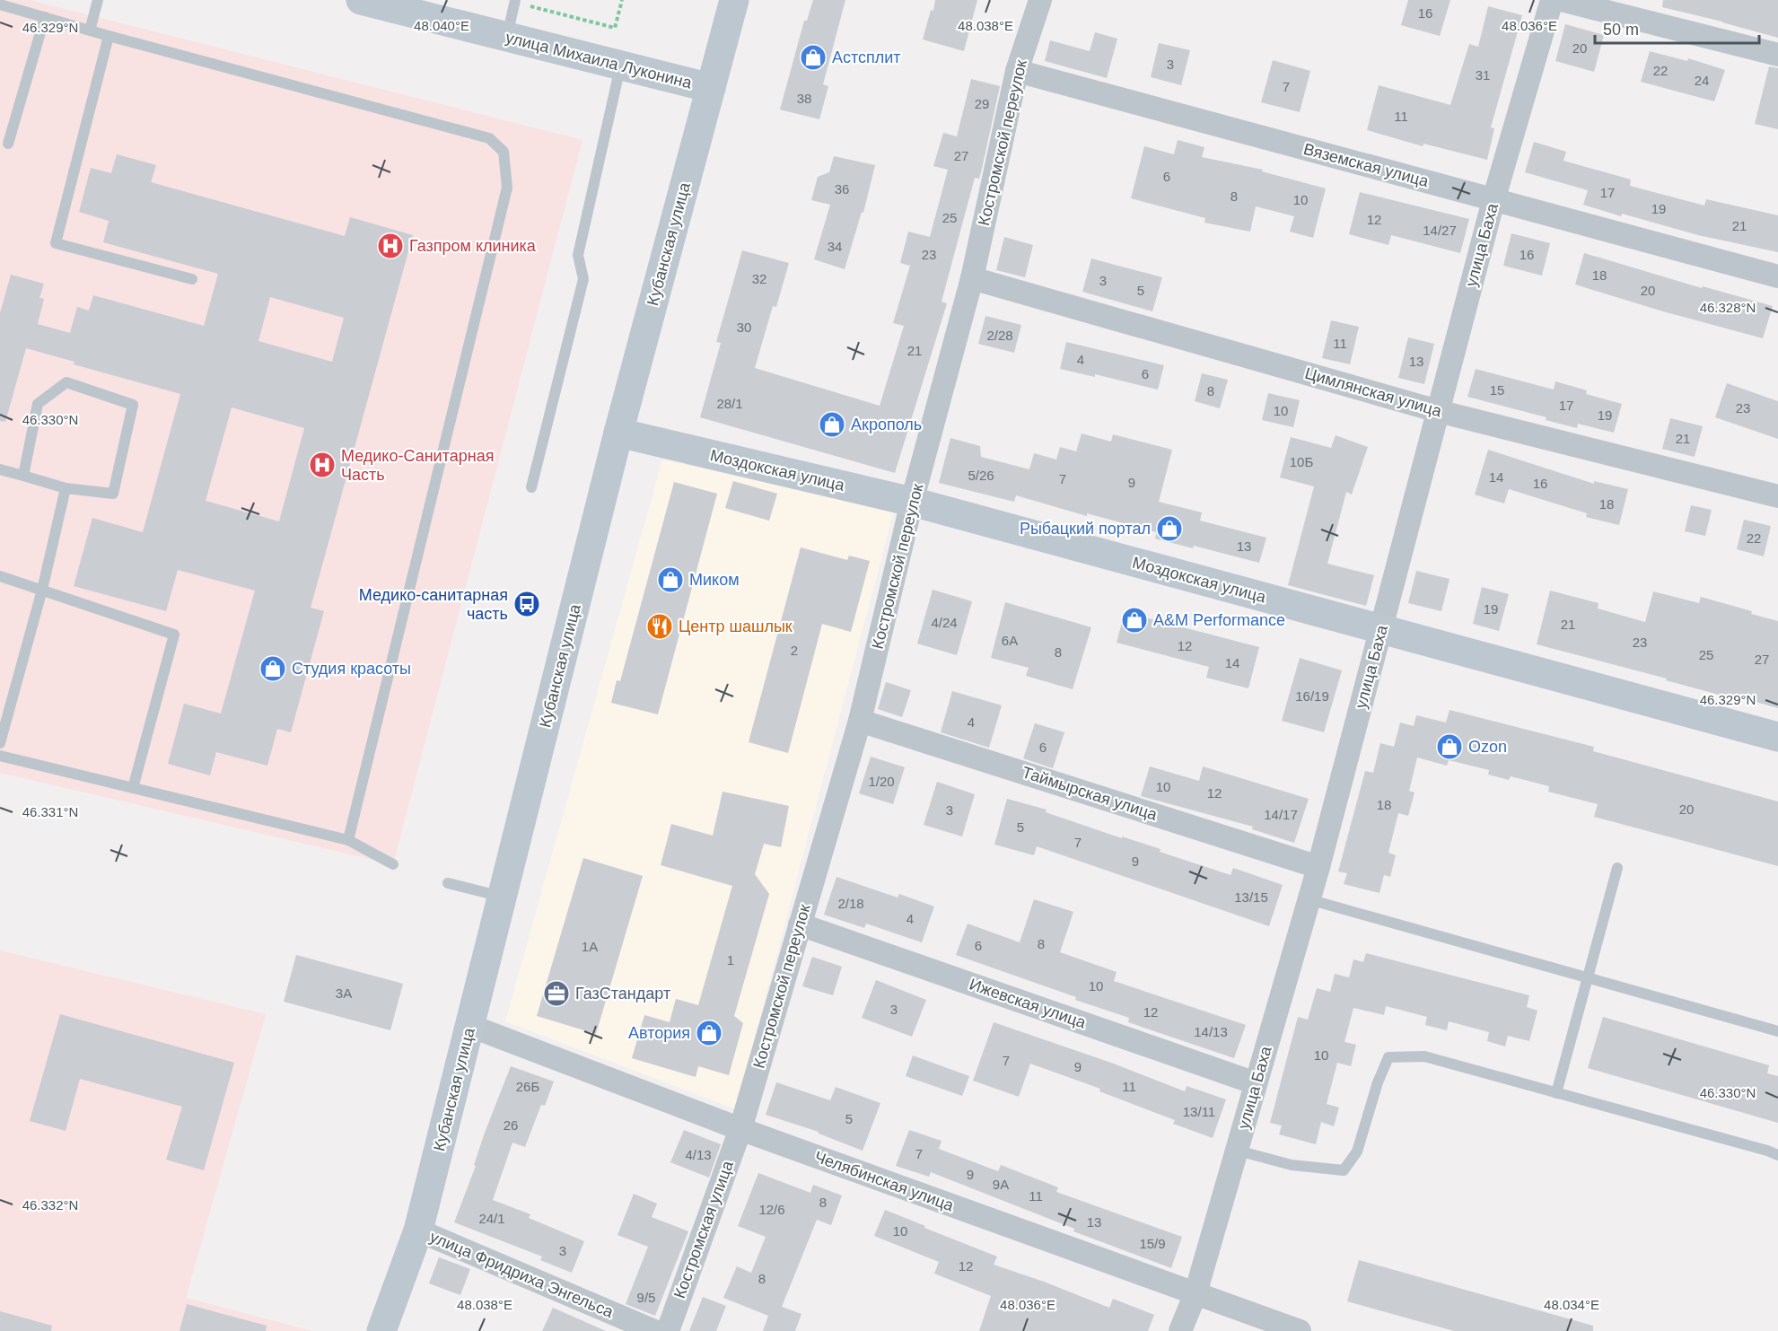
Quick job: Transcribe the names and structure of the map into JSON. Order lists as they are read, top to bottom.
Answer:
{
  "streets": {
    "main road": ["улица Михаила Луконина", "Кубанская улица", "Моздокская улица"],
    "street": [
      "Костромской переулок",
      "Вяземская улица",
      "улица Баха",
      "Цимлянская улица",
      "Таймырская улица",
      "Ижевская улица",
      "Челябинская улица",
      "Костромская улица",
      "улица Фридриха Энгельса"
    ]
  },
  "crossings": [
    ["улица Михаила Луконина", "Кубанская улица"],
    ["Костромской переулок", "Вяземская улица"],
    ["Костромской переулок", "Цимлянская улица"],
    ["Костромской переулок", "Моздокская улица"],
    ["Костромской переулок", "Таймырская улица"],
    ["Костромской переулок", "Ижевская улица"],
    ["Костромской переулок", "Челябинская улица"],
    ["Костромской переулок", "Костромская улица"],
    ["Вяземская улица", "улица Баха"],
    ["Кубанская улица", "Моздокская улица"],
    ["Кубанская улица", "Челябинская улица"],
    ["Кубанская улица", "улица Фридриха Энгельса"],
    ["улица Баха", "Цимлянская улица"],
    ["улица Баха", "Моздокская улица"],
    ["улица Баха", "Таймырская улица"],
    ["улица Баха", "Ижевская улица"],
    ["улица Баха", "Челябинская улица"],
    ["Челябинская улица", "Костромская улица"]
  ],
  "places": {
    "shop": [
      "Астсплит",
      "Акрополь",
      "Рыбацкий портал",
      "Миком",
      "A&M Performance",
      "Студия красоты",
      "Ozon",
      "Автория"
    ],
    "hospital": ["Газпром клиника", "Медико-Санитарная Часть"],
    "bus stop": ["Медико-санитарная часть"],
    "restaurant": ["Центр шашлык"],
    "office": ["ГазСтандарт"]
  },
  "house_numbers": [
    "16",
    "20",
    "3",
    "22",
    "31",
    "24",
    "7",
    "38",
    "29",
    "11",
    "27",
    "6",
    "36",
    "17",
    "8",
    "10",
    "19",
    "25",
    "12",
    "21",
    "14/27",
    "34",
    "23",
    "16",
    "18",
    "32",
    "3",
    "5",
    "20",
    "30",
    "2/28",
    "11",
    "21",
    "4",
    "13",
    "6",
    "15",
    "8",
    "28/1",
    "17",
    "23",
    "10",
    "19",
    "21",
    "10Б",
    "5/26",
    "14",
    "7",
    "9",
    "16",
    "18",
    "22",
    "13",
    "19",
    "4/24",
    "21",
    "6А",
    "23",
    "12",
    "2",
    "8",
    "25",
    "27",
    "14",
    "16/19",
    "4",
    "6",
    "1/20",
    "10",
    "12",
    "18",
    "20",
    "3",
    "14/17",
    "5",
    "7",
    "9",
    "13/15",
    "2/18",
    "4",
    "8",
    "6",
    "1А",
    "1",
    "10",
    "3А",
    "3",
    "12",
    "14/13",
    "10",
    "7",
    "9",
    "26Б",
    "11",
    "13/11",
    "5",
    "26",
    "7",
    "4/13",
    "9",
    "9А",
    "11",
    "8",
    "12/6",
    "24/1",
    "13",
    "10",
    "15/9",
    "3",
    "12",
    "8",
    "9/5"
  ],
  "scale_bar": "50 m",
  "coordinates": [
    "48.040°E",
    "48.038°E",
    "48.036°E",
    "46.329°N",
    "46.328°N",
    "46.330°N",
    "46.331°N",
    "46.332°N",
    "48.034°E"
  ]
}
